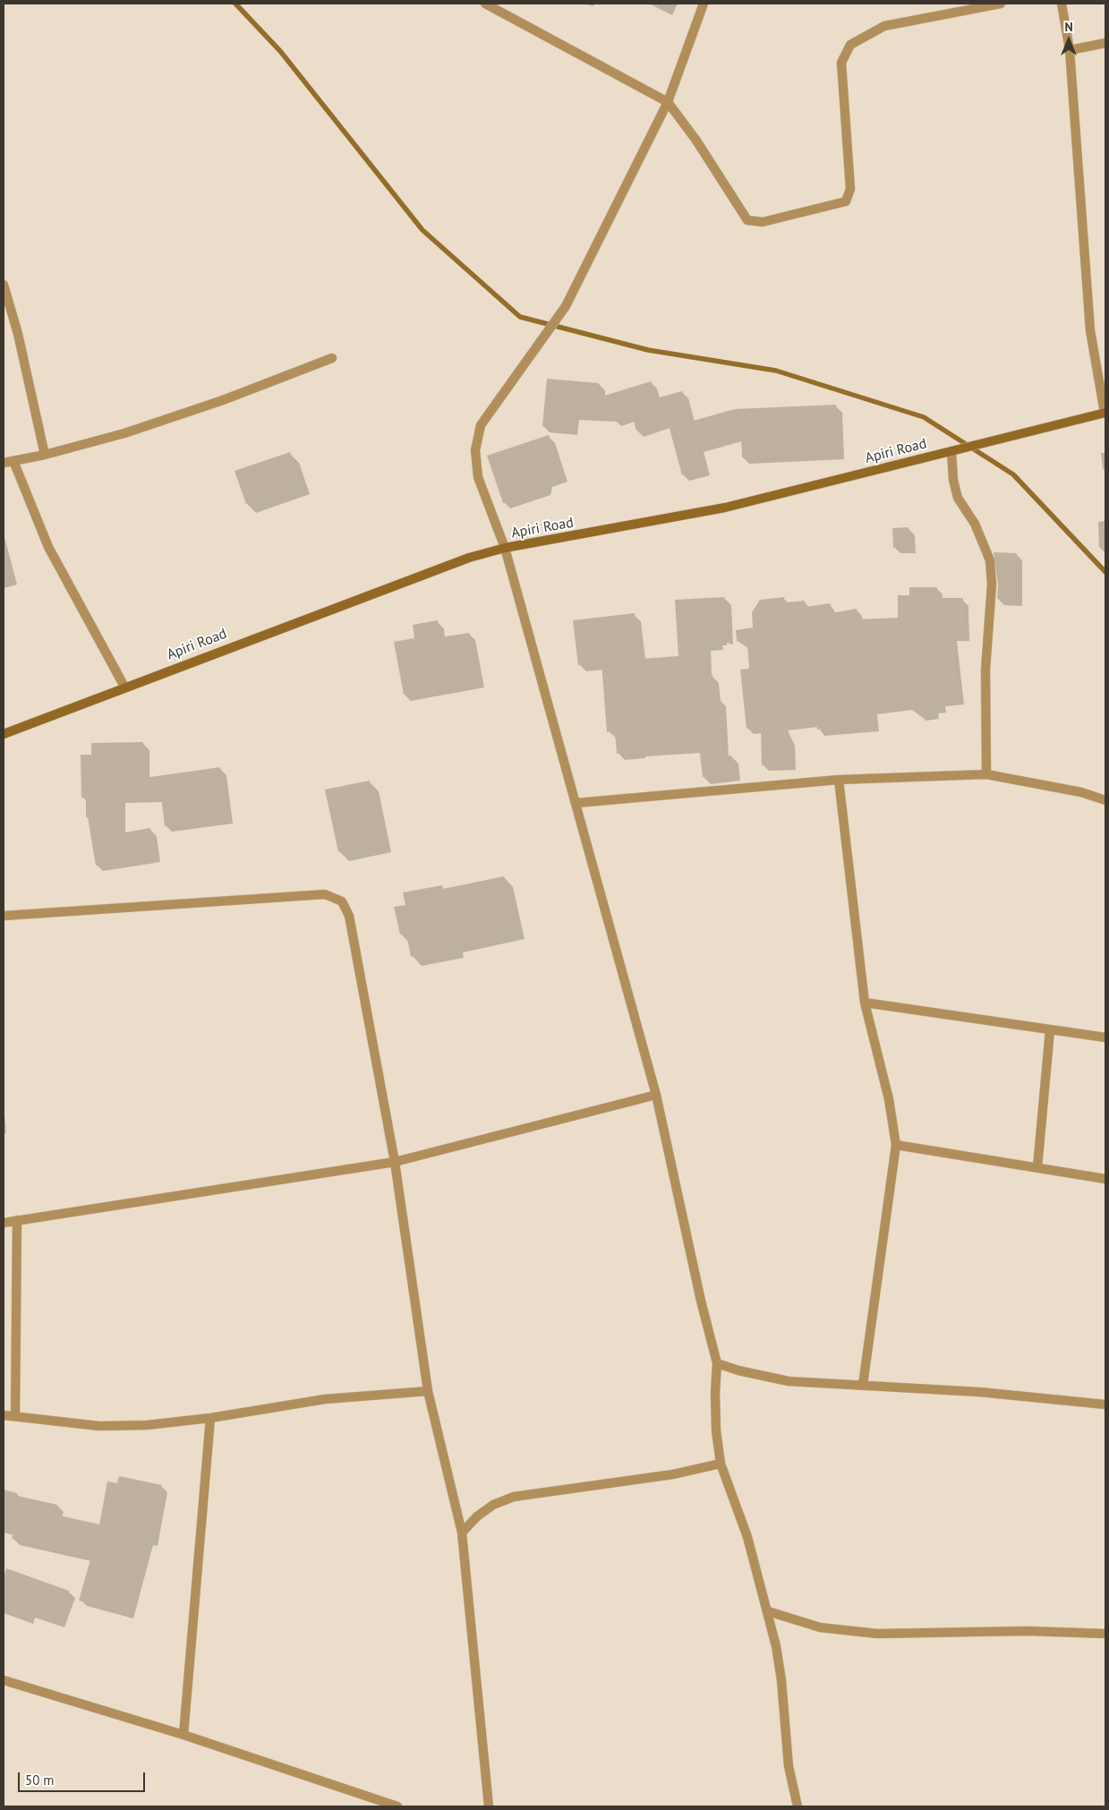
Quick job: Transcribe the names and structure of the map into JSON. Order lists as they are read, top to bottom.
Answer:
{
  "streets": {
    "street": ["Apiri Road"]
  },
  "scale_bar": "50 m",
  "north": "top"
}
